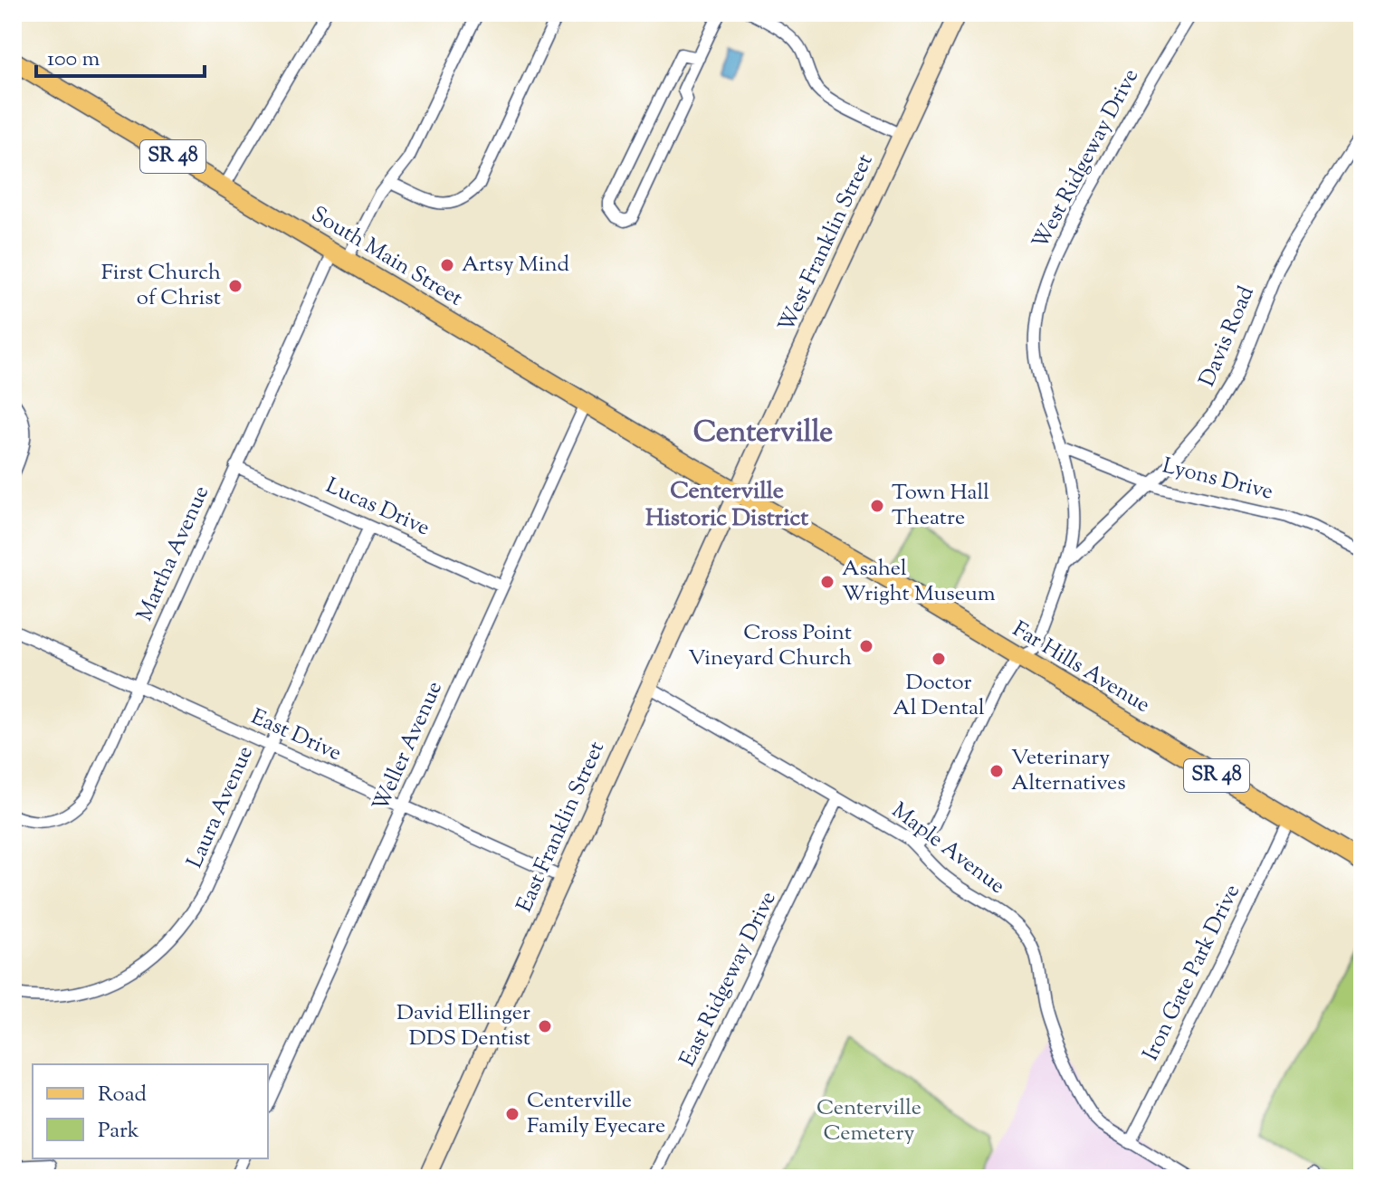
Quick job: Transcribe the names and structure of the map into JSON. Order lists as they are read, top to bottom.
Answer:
{
  "streets": {
    "main road": ["SR 48", "South Main Street", "Far Hills Avenue"],
    "street": [
      "West Ridgeway Drive",
      "West Franklin Street",
      "Davis Road",
      "Lyons Drive",
      "Lucas Drive",
      "Martha Avenue",
      "East Drive",
      "Weller Avenue",
      "Laura Avenue",
      "East Franklin Street",
      "Maple Avenue",
      "Iron Gate Park Drive",
      "East Ridgeway Drive"
    ]
  },
  "crossings": [
    ["West Ridgeway Drive", "Davis Road"],
    ["West Ridgeway Drive", "Lyons Drive"],
    ["West Ridgeway Drive", "Far Hills Avenue"],
    ["West Franklin Street", "South Main Street"],
    ["West Franklin Street", "Far Hills Avenue"],
    ["West Franklin Street", "East Franklin Street"],
    ["South Main Street", "Martha Avenue"],
    ["South Main Street", "Far Hills Avenue"],
    ["South Main Street", "Weller Avenue"],
    ["South Main Street", "East Franklin Street"],
    ["Davis Road", "Lyons Drive"],
    ["Lucas Drive", "Martha Avenue"],
    ["Lucas Drive", "Weller Avenue"],
    ["Lucas Drive", "Laura Avenue"],
    ["Martha Avenue", "East Drive"],
    ["Far Hills Avenue", "East Franklin Street"],
    ["Far Hills Avenue", "Iron Gate Park Drive"],
    ["East Drive", "Weller Avenue"],
    ["East Drive", "Laura Avenue"],
    ["East Drive", "East Franklin Street"],
    ["East Franklin Street", "Maple Avenue"],
    ["Maple Avenue", "Iron Gate Park Drive"],
    ["Maple Avenue", "East Ridgeway Drive"]
  ],
  "districts": ["Centerville", "Centerville Historic District"],
  "parks": ["Centerville Cemetery"],
  "places": [
    "Artsy Mind",
    "First Church of Christ",
    "Town Hall Theatre",
    "Asahel Wright Museum",
    "Cross Point Vineyard Church",
    "Doctor Al Dental",
    "Veterinary Alternatives",
    "David Ellinger DDS Dentist",
    "Centerville Family Eyecare"
  ],
  "legend": ["Road", "Park"],
  "scale_bar": "100 m"
}
